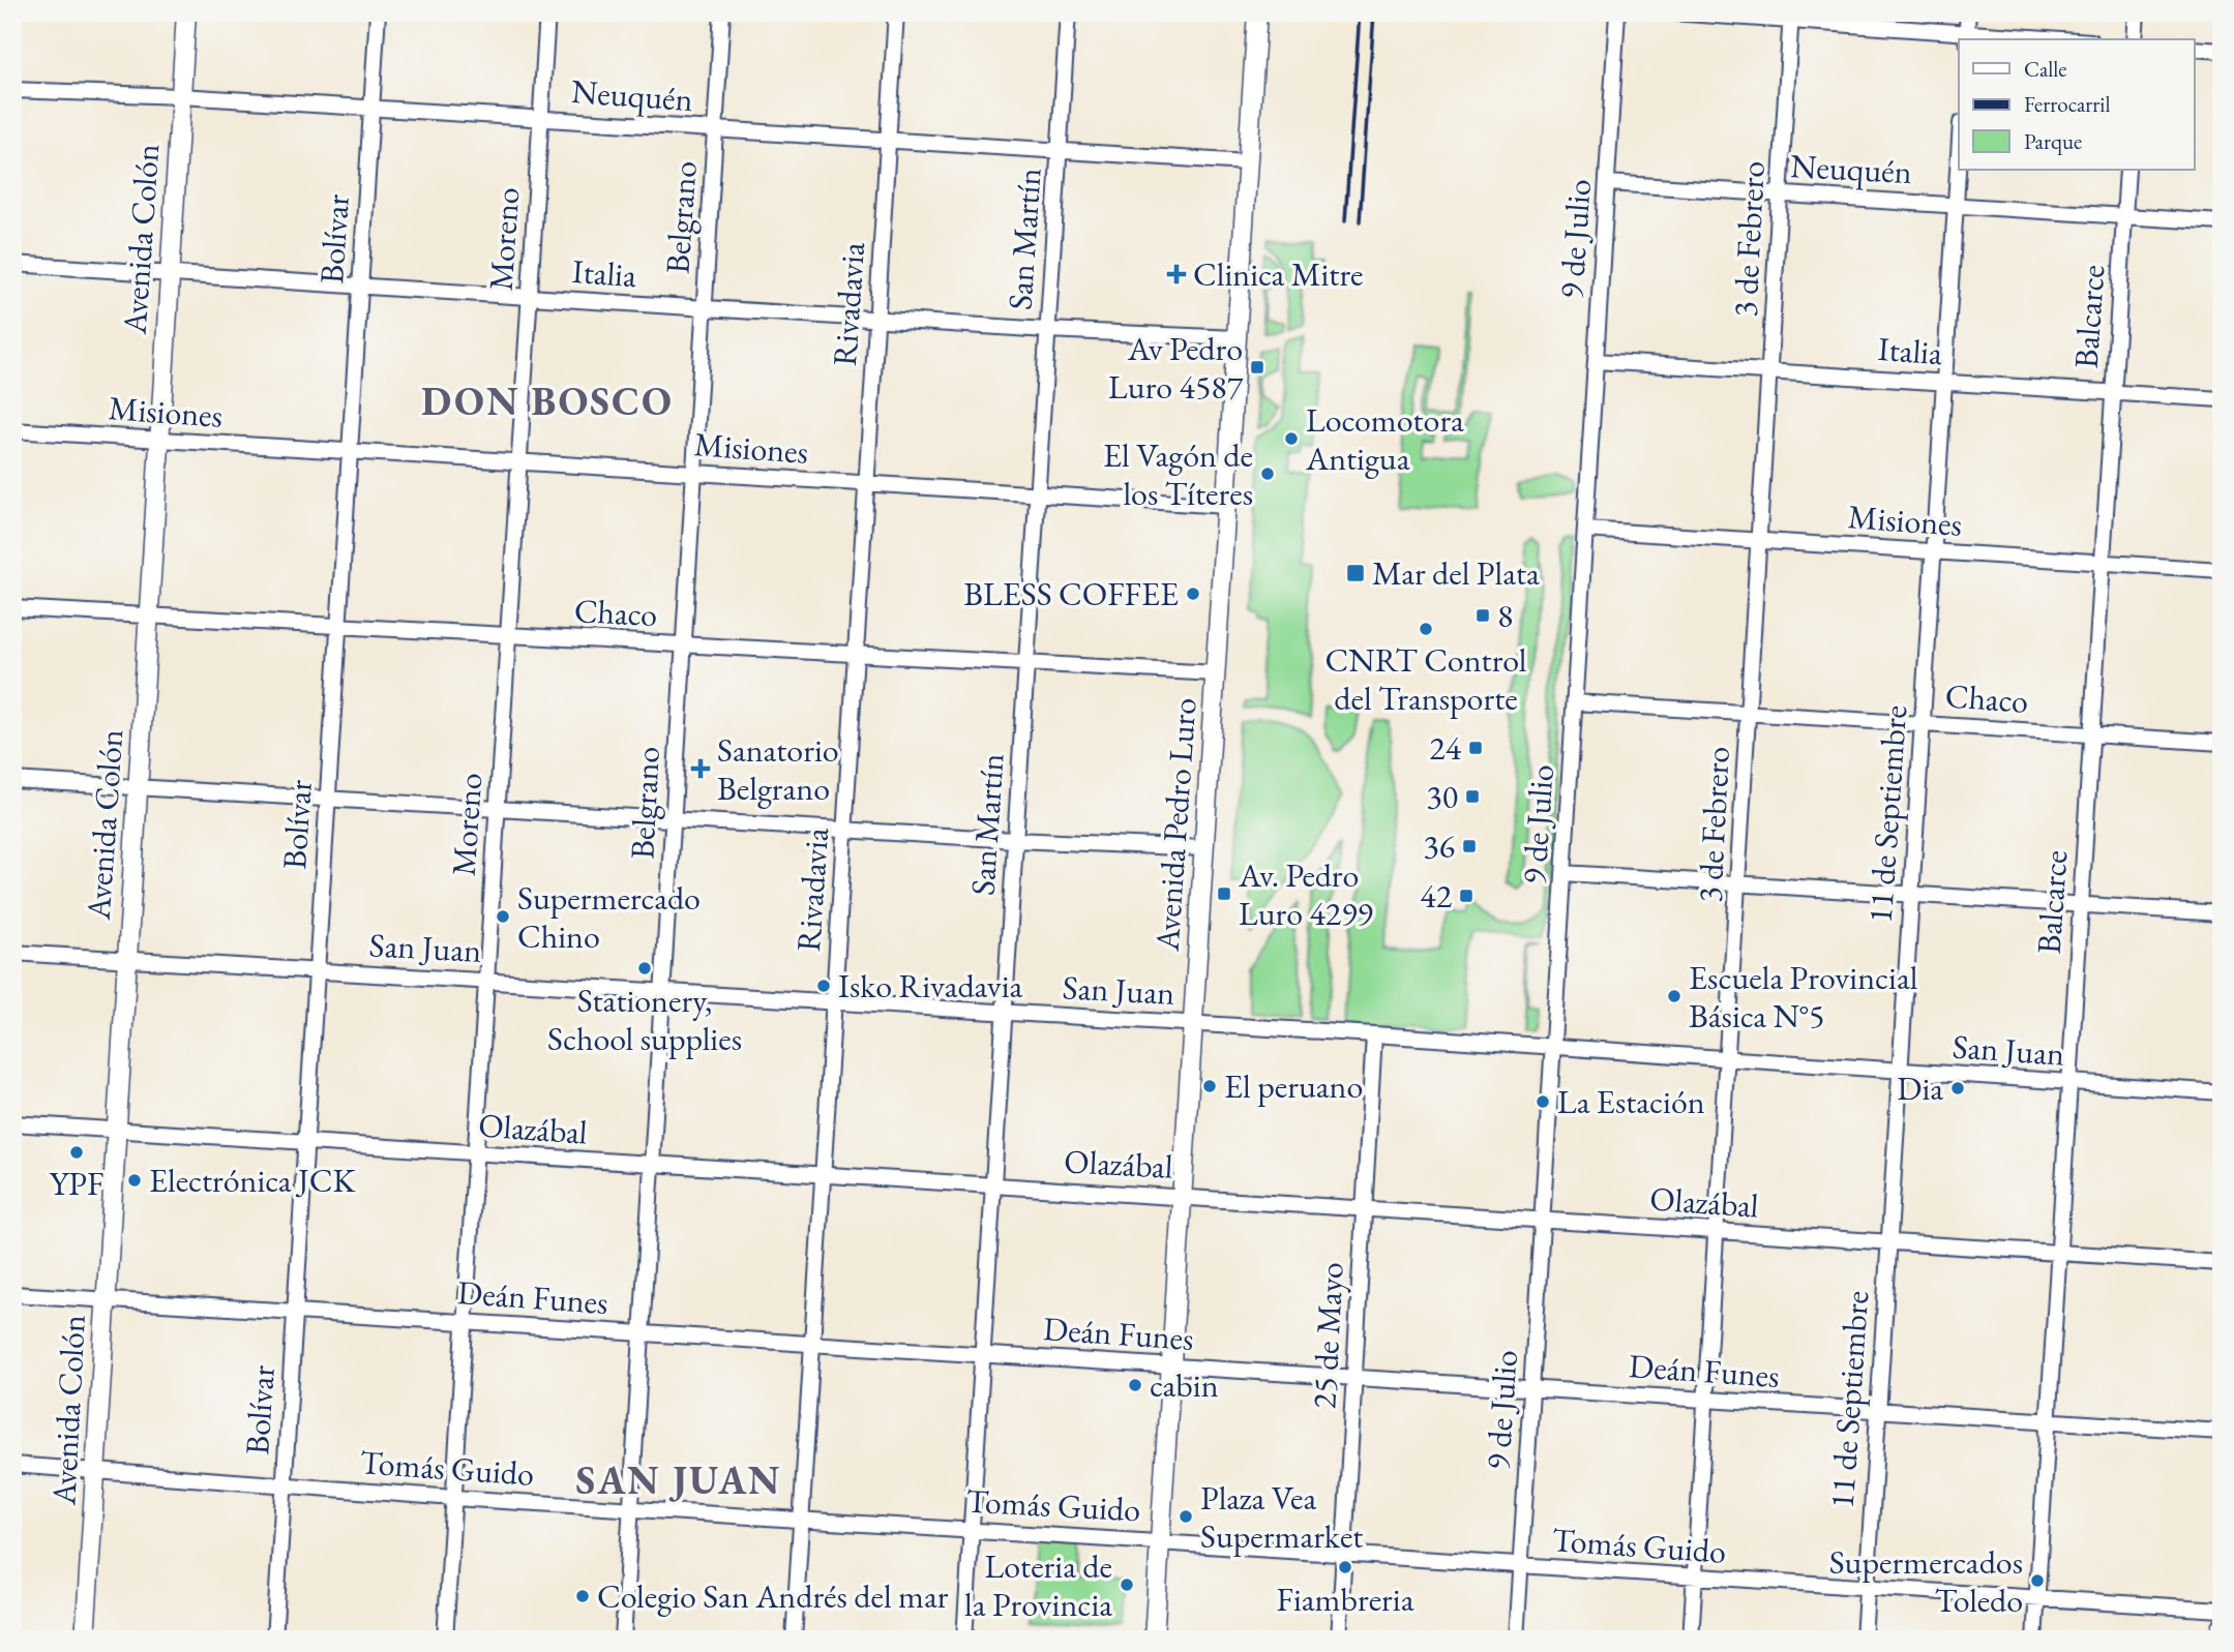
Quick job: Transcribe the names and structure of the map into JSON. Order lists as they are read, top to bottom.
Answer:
{
  "streets": {
    "main road": ["Avenida Colón", "Avenida Pedro Luro"],
    "street": [
      "Neuquén",
      "Belgrano",
      "Bolívar",
      "Moreno",
      "San Martín",
      "9 de Julio",
      "3 de Febrero",
      "Italia",
      "Rivadavia",
      "Balcarce",
      "Misiones",
      "Chaco",
      "11 de Septiembre",
      "San Juan",
      "Olazábal",
      "Deán Funes",
      "25 de Mayo",
      "Tomás Guido"
    ]
  },
  "crossings": [
    ["Neuquén", "Belgrano"],
    ["Neuquén", "Avenida Colón"],
    ["Neuquén", "Bolívar"],
    ["Neuquén", "Moreno"],
    ["Neuquén", "San Martín"],
    ["Neuquén", "9 de Julio"],
    ["Neuquén", "3 de Febrero"],
    ["Neuquén", "Rivadavia"],
    ["Neuquén", "Balcarce"],
    ["Neuquén", "11 de Septiembre"],
    ["Neuquén", "Avenida Pedro Luro"],
    ["Belgrano", "Italia"],
    ["Belgrano", "Misiones"],
    ["Belgrano", "Chaco"],
    ["Belgrano", "San Juan"],
    ["Belgrano", "Olazábal"],
    ["Belgrano", "Deán Funes"],
    ["Belgrano", "Tomás Guido"],
    ["Avenida Colón", "Italia"],
    ["Avenida Colón", "Misiones"],
    ["Avenida Colón", "Chaco"],
    ["Avenida Colón", "San Juan"],
    ["Avenida Colón", "Olazábal"],
    ["Avenida Colón", "Deán Funes"],
    ["Avenida Colón", "Tomás Guido"],
    ["Bolívar", "Italia"],
    ["Bolívar", "Misiones"],
    ["Bolívar", "Chaco"],
    ["Bolívar", "San Juan"],
    ["Bolívar", "Olazábal"],
    ["Bolívar", "Deán Funes"],
    ["Bolívar", "Tomás Guido"],
    ["Moreno", "Italia"],
    ["Moreno", "Misiones"],
    ["Moreno", "Chaco"],
    ["Moreno", "San Juan"],
    ["Moreno", "Olazábal"],
    ["Moreno", "Deán Funes"],
    ["Moreno", "Tomás Guido"],
    ["San Martín", "Italia"],
    ["San Martín", "Misiones"],
    ["San Martín", "Chaco"],
    ["San Martín", "San Juan"],
    ["San Martín", "Olazábal"],
    ["San Martín", "Deán Funes"],
    ["San Martín", "Tomás Guido"],
    ["9 de Julio", "Italia"],
    ["9 de Julio", "Misiones"],
    ["9 de Julio", "Chaco"],
    ["9 de Julio", "San Juan"],
    ["9 de Julio", "Olazábal"],
    ["9 de Julio", "Deán Funes"],
    ["9 de Julio", "Tomás Guido"],
    ["3 de Febrero", "Italia"],
    ["3 de Febrero", "Misiones"],
    ["3 de Febrero", "Chaco"],
    ["3 de Febrero", "San Juan"],
    ["3 de Febrero", "Olazábal"],
    ["3 de Febrero", "Deán Funes"],
    ["3 de Febrero", "Tomás Guido"],
    ["Italia", "Rivadavia"],
    ["Italia", "Balcarce"],
    ["Italia", "11 de Septiembre"],
    ["Italia", "Avenida Pedro Luro"],
    ["Rivadavia", "Misiones"],
    ["Rivadavia", "Chaco"],
    ["Rivadavia", "San Juan"],
    ["Rivadavia", "Olazábal"],
    ["Rivadavia", "Deán Funes"],
    ["Rivadavia", "Tomás Guido"],
    ["Balcarce", "Misiones"],
    ["Balcarce", "Chaco"],
    ["Balcarce", "San Juan"],
    ["Balcarce", "Olazábal"],
    ["Balcarce", "Deán Funes"],
    ["Balcarce", "Tomás Guido"],
    ["Misiones", "11 de Septiembre"],
    ["Misiones", "Avenida Pedro Luro"],
    ["Chaco", "11 de Septiembre"],
    ["Chaco", "Avenida Pedro Luro"],
    ["11 de Septiembre", "San Juan"],
    ["11 de Septiembre", "Olazábal"],
    ["11 de Septiembre", "Deán Funes"],
    ["11 de Septiembre", "Tomás Guido"],
    ["Avenida Pedro Luro", "San Juan"],
    ["Avenida Pedro Luro", "Olazábal"],
    ["Avenida Pedro Luro", "Deán Funes"],
    ["Avenida Pedro Luro", "Tomás Guido"],
    ["San Juan", "25 de Mayo"],
    ["Olazábal", "25 de Mayo"],
    ["Deán Funes", "25 de Mayo"],
    ["25 de Mayo", "Tomás Guido"]
  ],
  "districts": ["DON BOSCO", "SAN JUAN"],
  "places": {
    "health": ["Clinica Mitre", "Sanatorio Belgrano"],
    "transit": [
      "Av Pedro Luro 4587",
      "Mar del Plata",
      "8",
      "24",
      "30",
      "36",
      "Av. Pedro Luro 4299",
      "42"
    ],
    "other": [
      "Locomotora Antigua",
      "El Vagón de los Títeres",
      "BLESS COFFEE",
      "CNRT Control del Transporte",
      "Supermercado Chino",
      "Stationery, School supplies",
      "Isko Rivadavia",
      "Escuela Provincial Básica N°5",
      "El peruano",
      "Dia",
      "La Estación",
      "YPF",
      "Electrónica JCK",
      "cabin",
      "Plaza Vea Supermarket",
      "Fiambreria",
      "Supermercados Toledo",
      "Loteria de la Provincia",
      "Colegio San Andrés del mar"
    ]
  },
  "legend": ["Calle", "Ferrocarril", "Parque"]
}
